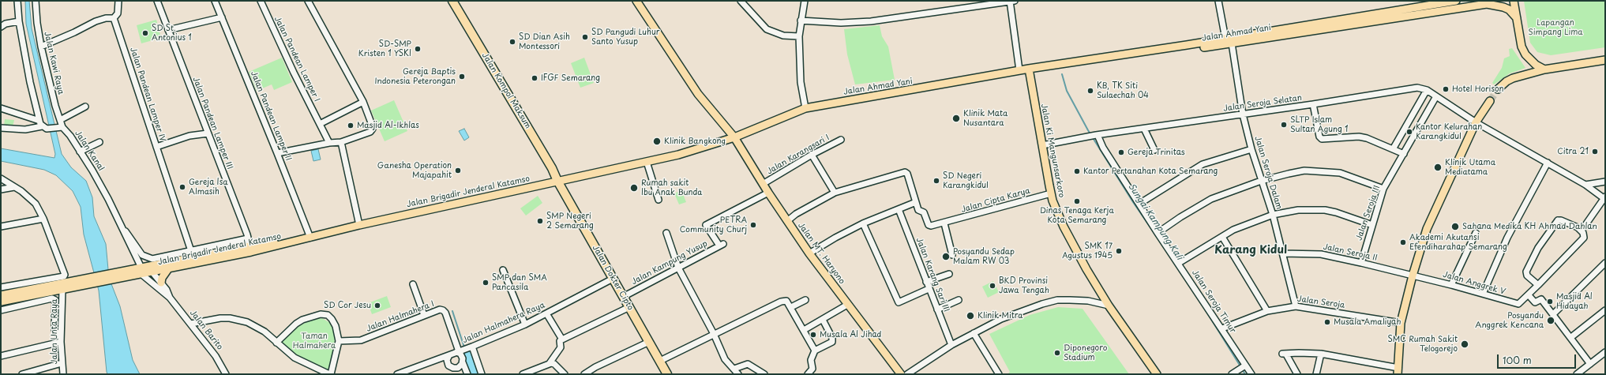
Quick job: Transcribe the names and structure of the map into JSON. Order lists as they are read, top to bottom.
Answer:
{
  "streets": {
    "highway": ["Jalan Kompol Maksum", "Jalan Dokter Cipto"],
    "main road": [
      "Jalan Ahmad Yani",
      "Jalan Ki Mangunsarkoro",
      "Jalan Brigadir Jenderal Katamso",
      "Jalan MT. Haryono"
    ],
    "street": [
      "Jalan Pandean Lamper I",
      "Jalan Kawi Raya",
      "Jalan Pandean Lamper IV",
      "Jalan Seroja Selatan",
      "Jalan Pandean Lamper II",
      "Jalan Pandean Lamper III",
      "Jalan Kanal",
      "Jalan Karangsari I",
      "Jalan Seroja Dalam",
      "Jalan Cipta Karya",
      "Jalan Seroja III",
      "Jalan Seroja II",
      "Jalan Kampung Yusup",
      "Jalan Karang Sari III",
      "Jalan Anggrek V",
      "Jalan Seroja Timur",
      "Jalan Seroja",
      "Jalan Halmahera I",
      "Jalan Halmahera Raya",
      "Jalan Barito",
      "Jalan Unta Raya"
    ]
  },
  "crossings": [
    ["Jalan Ahmad Yani", "Jalan Ki Mangunsarkoro"],
    ["Jalan Ahmad Yani", "Jalan Seroja Dalam"],
    ["Jalan Ahmad Yani", "Jalan Brigadir Jenderal Katamso"],
    ["Jalan Kawi Raya", "Jalan Kanal"],
    ["Jalan Kompol Maksum", "Jalan Brigadir Jenderal Katamso"],
    ["Jalan Kompol Maksum", "Jalan Dokter Cipto"],
    ["Jalan Seroja Selatan", "Jalan Ki Mangunsarkoro"],
    ["Jalan Seroja Selatan", "Jalan Seroja Dalam"],
    ["Jalan Seroja Selatan", "Jalan Seroja III"],
    ["Jalan Seroja Selatan", "Jalan Seroja Timur"],
    ["Jalan Pandean Lamper II", "Jalan Brigadir Jenderal Katamso"],
    ["Jalan Pandean Lamper III", "Jalan Brigadir Jenderal Katamso"],
    ["Jalan Kanal", "Jalan Brigadir Jenderal Katamso"],
    ["Jalan Ki Mangunsarkoro", "Jalan Cipta Karya"],
    ["Jalan Karangsari I", "Jalan MT. Haryono"],
    ["Jalan Seroja Dalam", "Jalan Seroja II"],
    ["Jalan Seroja Dalam", "Jalan Seroja"],
    ["Jalan Brigadir Jenderal Katamso", "Jalan MT. Haryono"],
    ["Jalan Brigadir Jenderal Katamso", "Jalan Dokter Cipto"],
    ["Jalan Seroja III", "Jalan Seroja II"],
    ["Jalan Seroja II", "Jalan Anggrek V"],
    ["Jalan MT. Haryono", "Jalan Kampung Yusup"],
    ["Jalan Kampung Yusup", "Jalan Dokter Cipto"],
    ["Jalan Dokter Cipto", "Jalan Halmahera Raya"],
    ["Jalan Seroja Timur", "Jalan Seroja"],
    ["Jalan Halmahera I", "Jalan Halmahera Raya"]
  ],
  "districts": ["Karang Kidul"],
  "water": ["Sungai Kampung Kali"],
  "parks": ["Lapangan Simpang Lima", "Taman Halmahera"],
  "places": [
    "SD St. Antonius 1",
    "SD Pangudi Luhur Santo Yusup",
    "SD Dian Asih Montessori",
    "SD-SMP Kristen 1 YSKI",
    "Gereja Baptis Indonesia Peterongan",
    "IFGF Semarang",
    "Hotel Horison",
    "KB, TK Siti Sulaechah 04",
    "Klinik Mata Nusantara",
    "SLTP Islam Sultan Agung 1",
    "Masjid Al-Ikhlas",
    "Kantor Kelurahan Karangkidul",
    "Klinik Bangkong",
    "Citra 21",
    "Gereja Trinitas",
    "Klinik Utama Mediatama",
    "Ganesha Operation Majapahit",
    "Kantor Pertanahan Kota Semarang",
    "SD Negeri Karangkidul",
    "Gereja Isa Almasih",
    "Rumah sakit Ibu Anak Bunda",
    "Dinas Tenaga Kerja Kota Semarang",
    "SMP Negeri 2 Semarang",
    "PETRA Community Churj",
    "Sahana Medika KH Ahmad Dahlan",
    "Akademi Akutansi Efendiharahap Semarang",
    "SMK 17 Agustus 1945",
    "Posyandu Sedap Malam RW 03",
    "SMP dan SMA Pancasila",
    "BKD Provinsi Jawa Tengah",
    "Masjid Al Hidayah",
    "SD Cor Jesu",
    "Klinik Mitra",
    "Posyandu Anggrek Kencana",
    "Musala Amaliyah",
    "Musala Al Jihad",
    "SMC Rumah Sakit Telogorejo",
    "Diponegoro Stadium"
  ],
  "scale_bar": "100 m"
}
